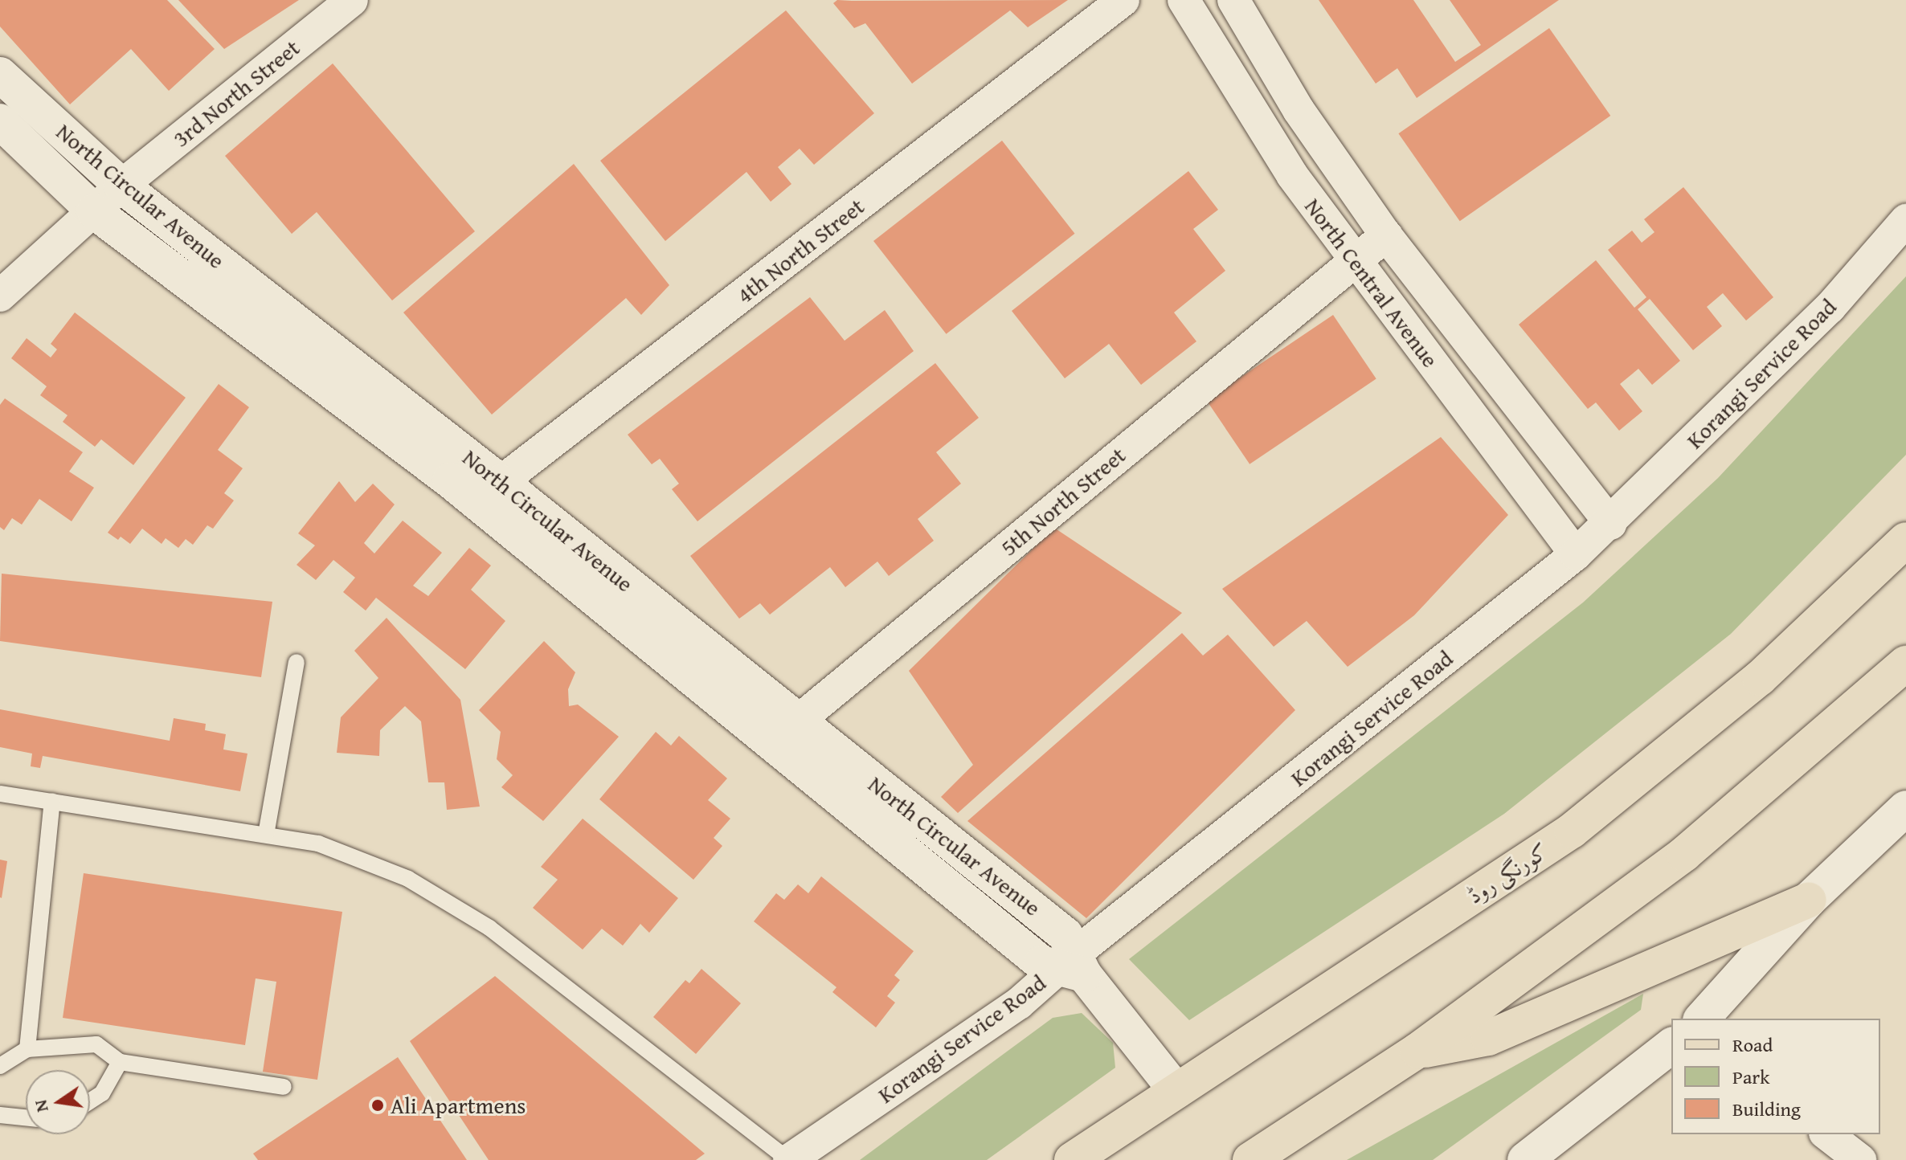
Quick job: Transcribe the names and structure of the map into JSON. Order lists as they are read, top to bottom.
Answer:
{
  "streets": {
    "main road": ["کورنگی روڈ"],
    "street": [
      "3rd North Street",
      "North Circular Avenue",
      "4th North Street",
      "North Central Avenue",
      "Korangi Service Road",
      "5th North Street"
    ]
  },
  "crossings": [
    ["3rd North Street", "North Circular Avenue"],
    ["North Circular Avenue", "4th North Street"],
    ["North Circular Avenue", "Korangi Service Road"],
    ["North Circular Avenue", "5th North Street"],
    ["North Circular Avenue", "کورنگی روڈ"],
    ["North Central Avenue", "Korangi Service Road"],
    ["North Central Avenue", "5th North Street"]
  ],
  "places": ["Ali Apartmens"],
  "legend": ["Road", "Park", "Building"],
  "north": "left"
}
